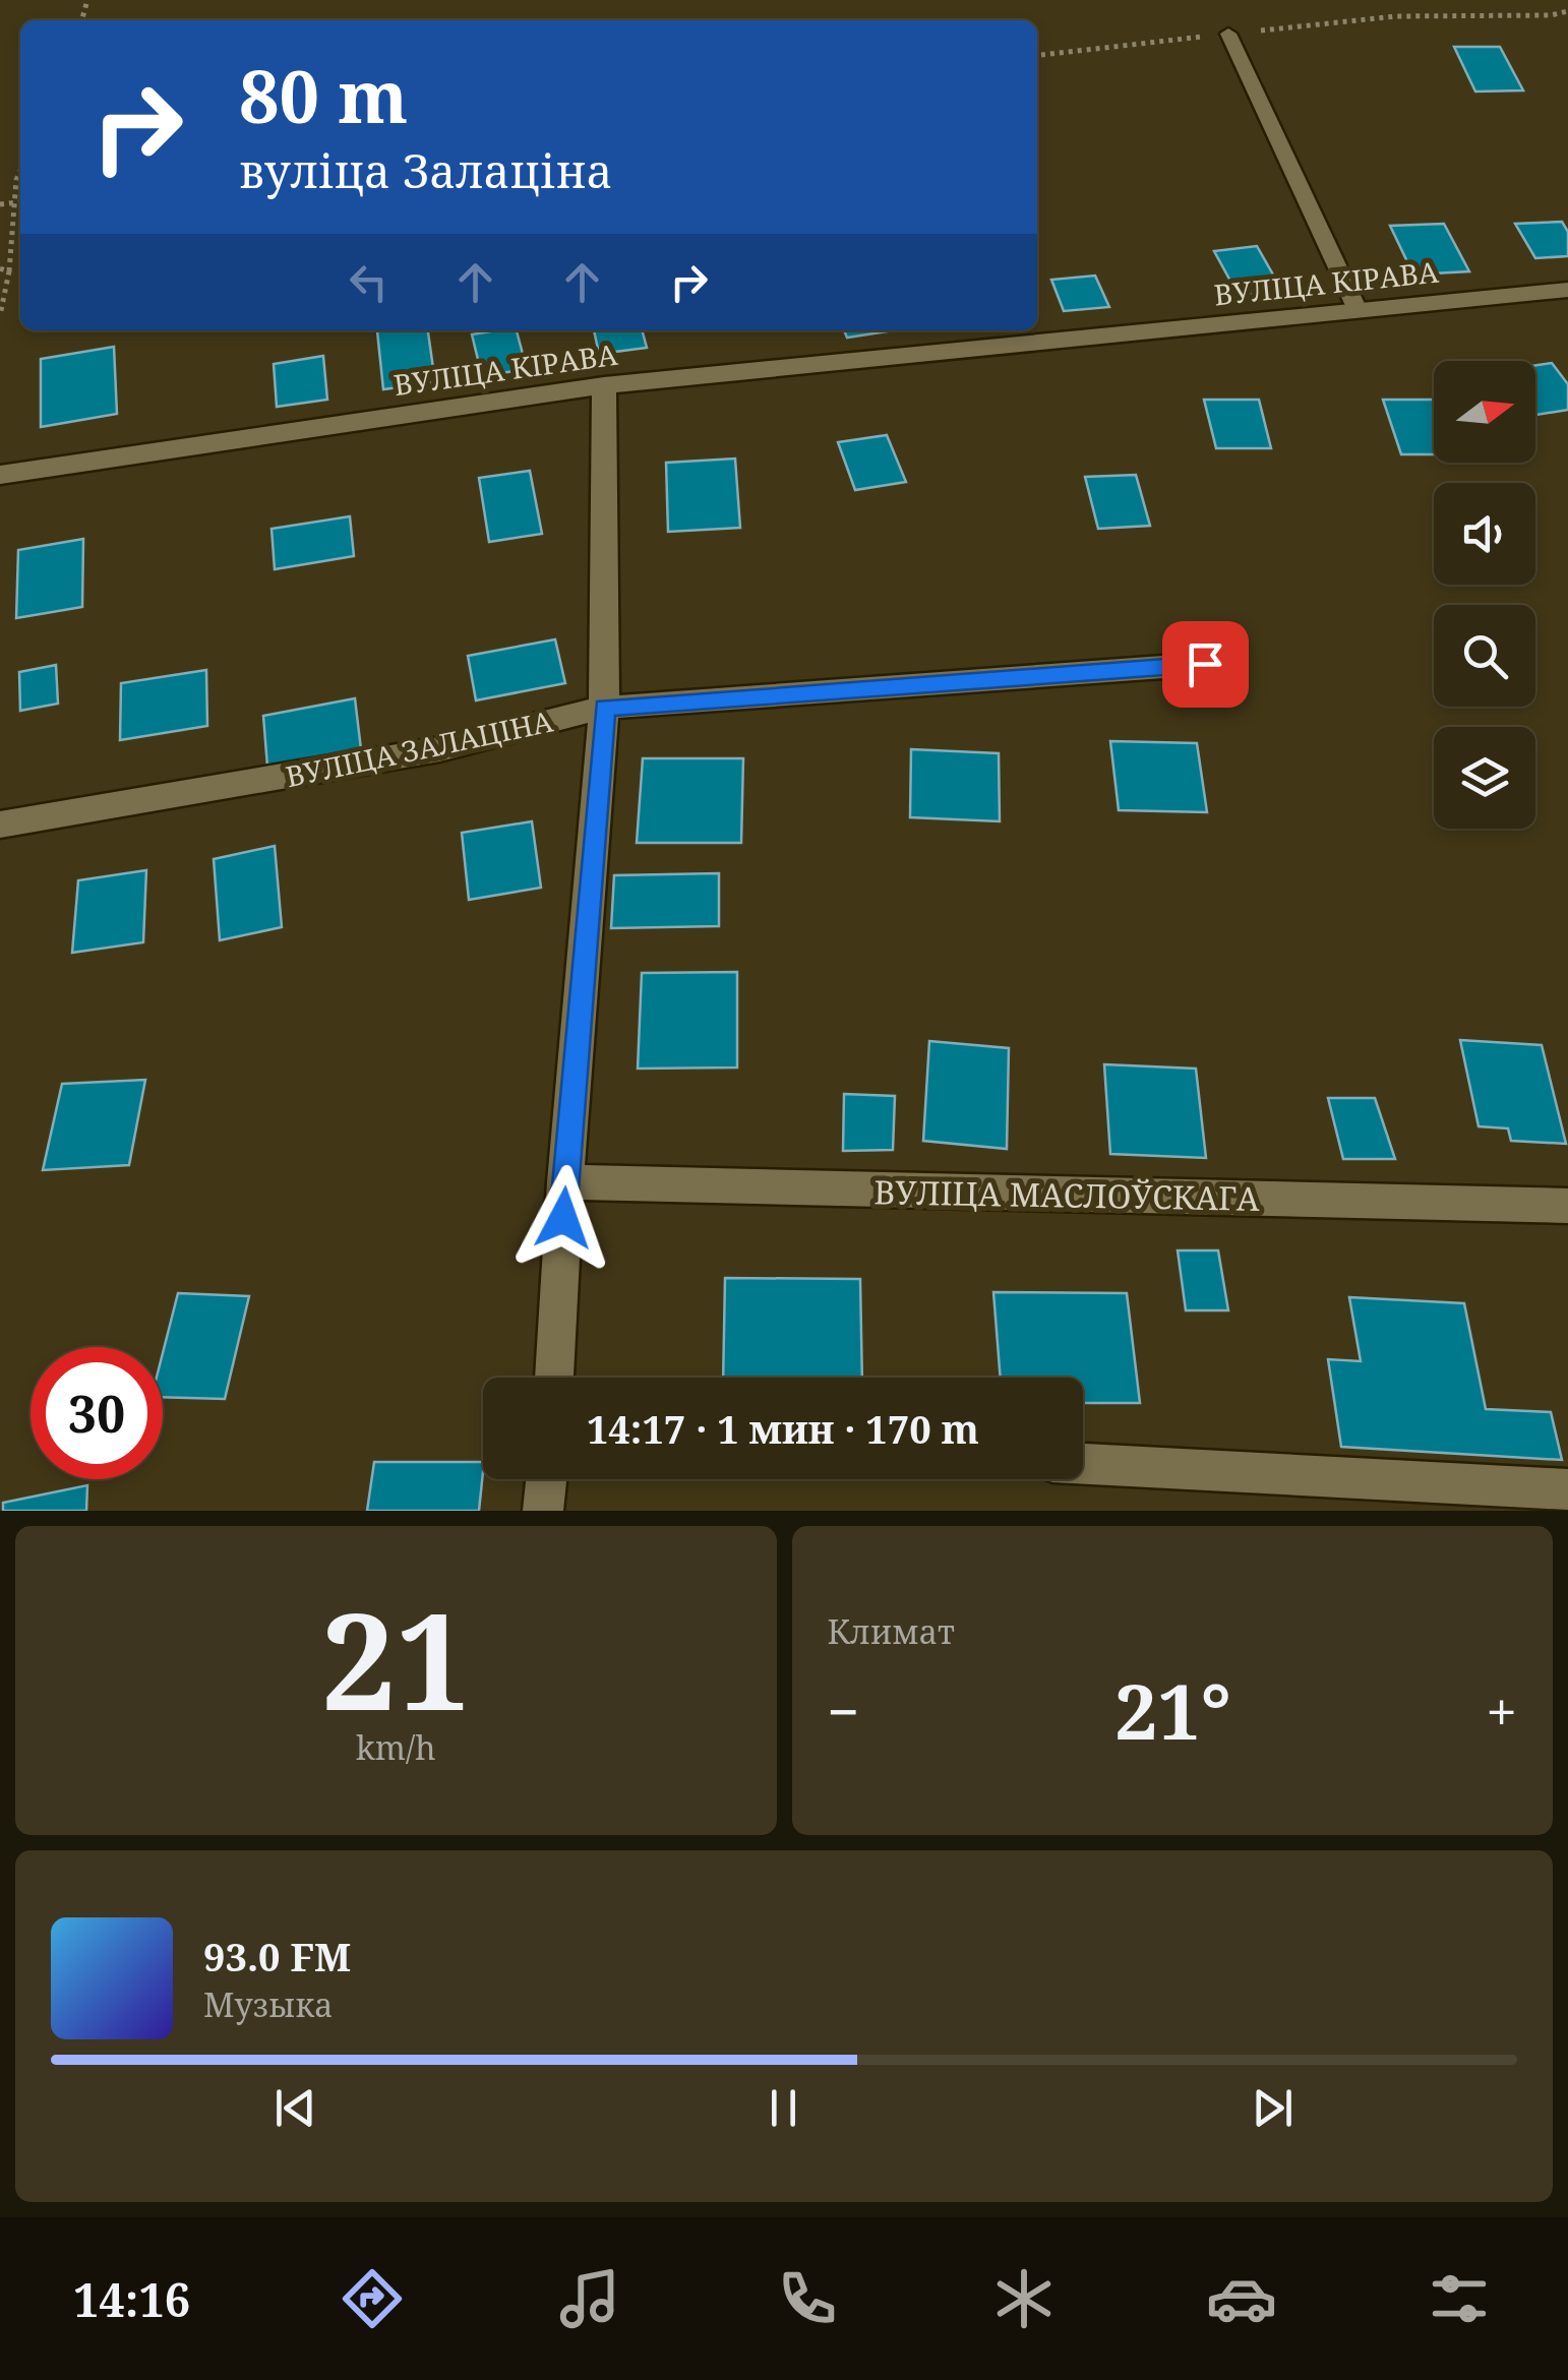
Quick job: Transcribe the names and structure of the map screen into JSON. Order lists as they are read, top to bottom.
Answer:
{
  "streets": {
    "street": ["ВУЛІЦА КІРАВА", "ВУЛІЦА ЗАЛАЦІНА", "ВУЛІЦА МАСЛОЎСКАГА"]
  },
  "north": "right",
  "page": {
    "turn": ["80 m", "вуліца Залаціна"],
    "limit": "30",
    "trip": "14:17 · 1 мин · 170 m",
    "tile": [
      ["21", "km/h"],
      "Климат"
    ],
    "heat": ["−", "21°", "+"],
    "song": ["93.0 FM", "Музыка"],
    "tabs": "14:16"
  }
}
